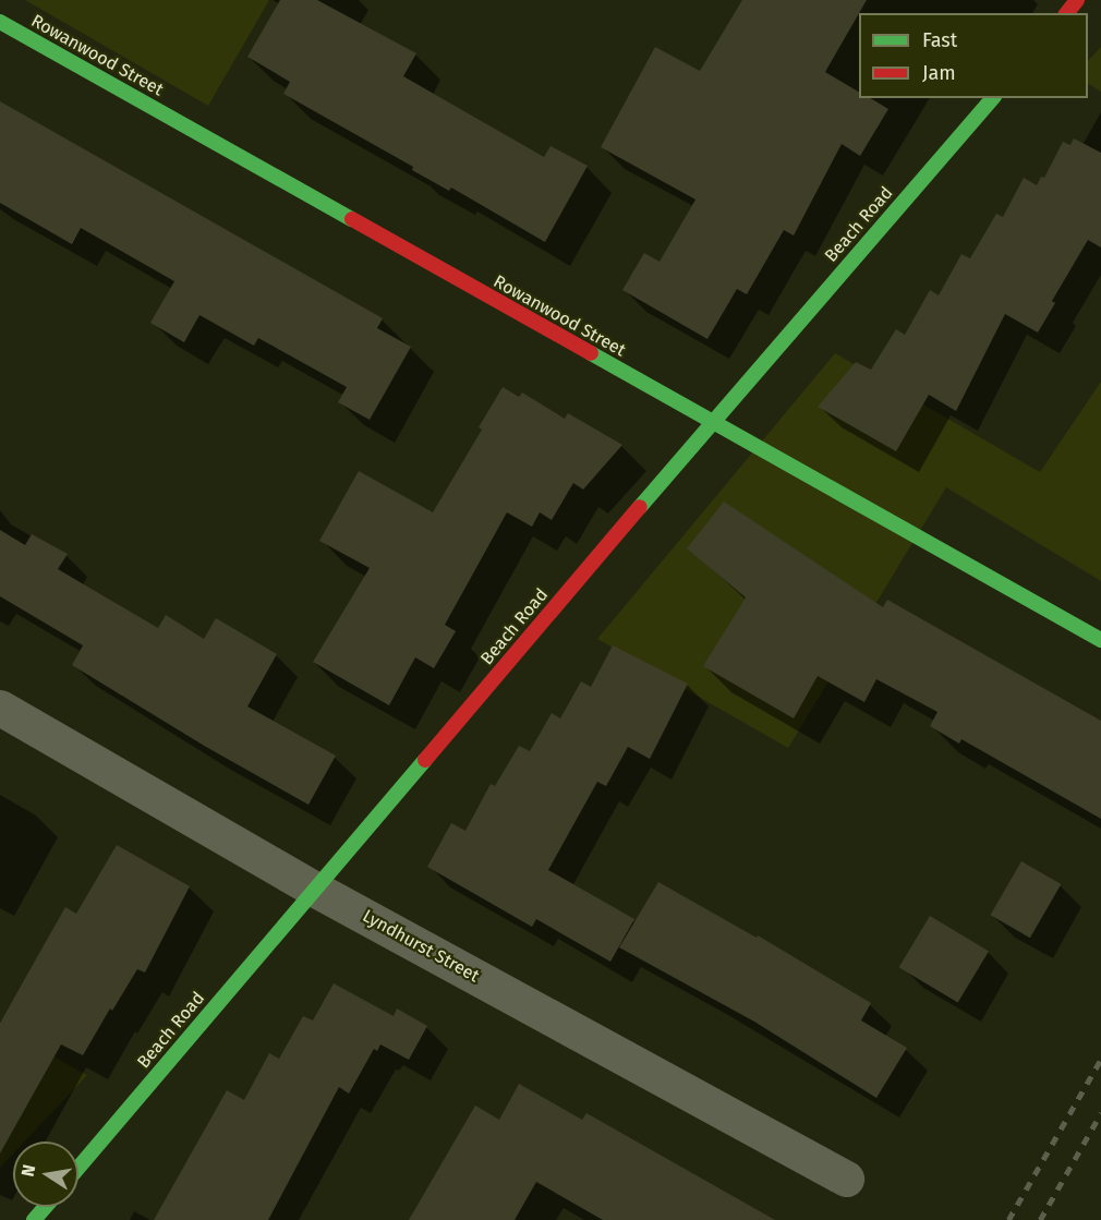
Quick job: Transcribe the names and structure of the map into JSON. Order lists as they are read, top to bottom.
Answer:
{
  "streets": {
    "street": ["Rowanwood Street", "Beach Road", "Lyndhurst Street"]
  },
  "crossings": [
    ["Rowanwood Street", "Beach Road"],
    ["Beach Road", "Lyndhurst Street"]
  ],
  "legend": ["Fast", "Jam"],
  "north": "left"
}
